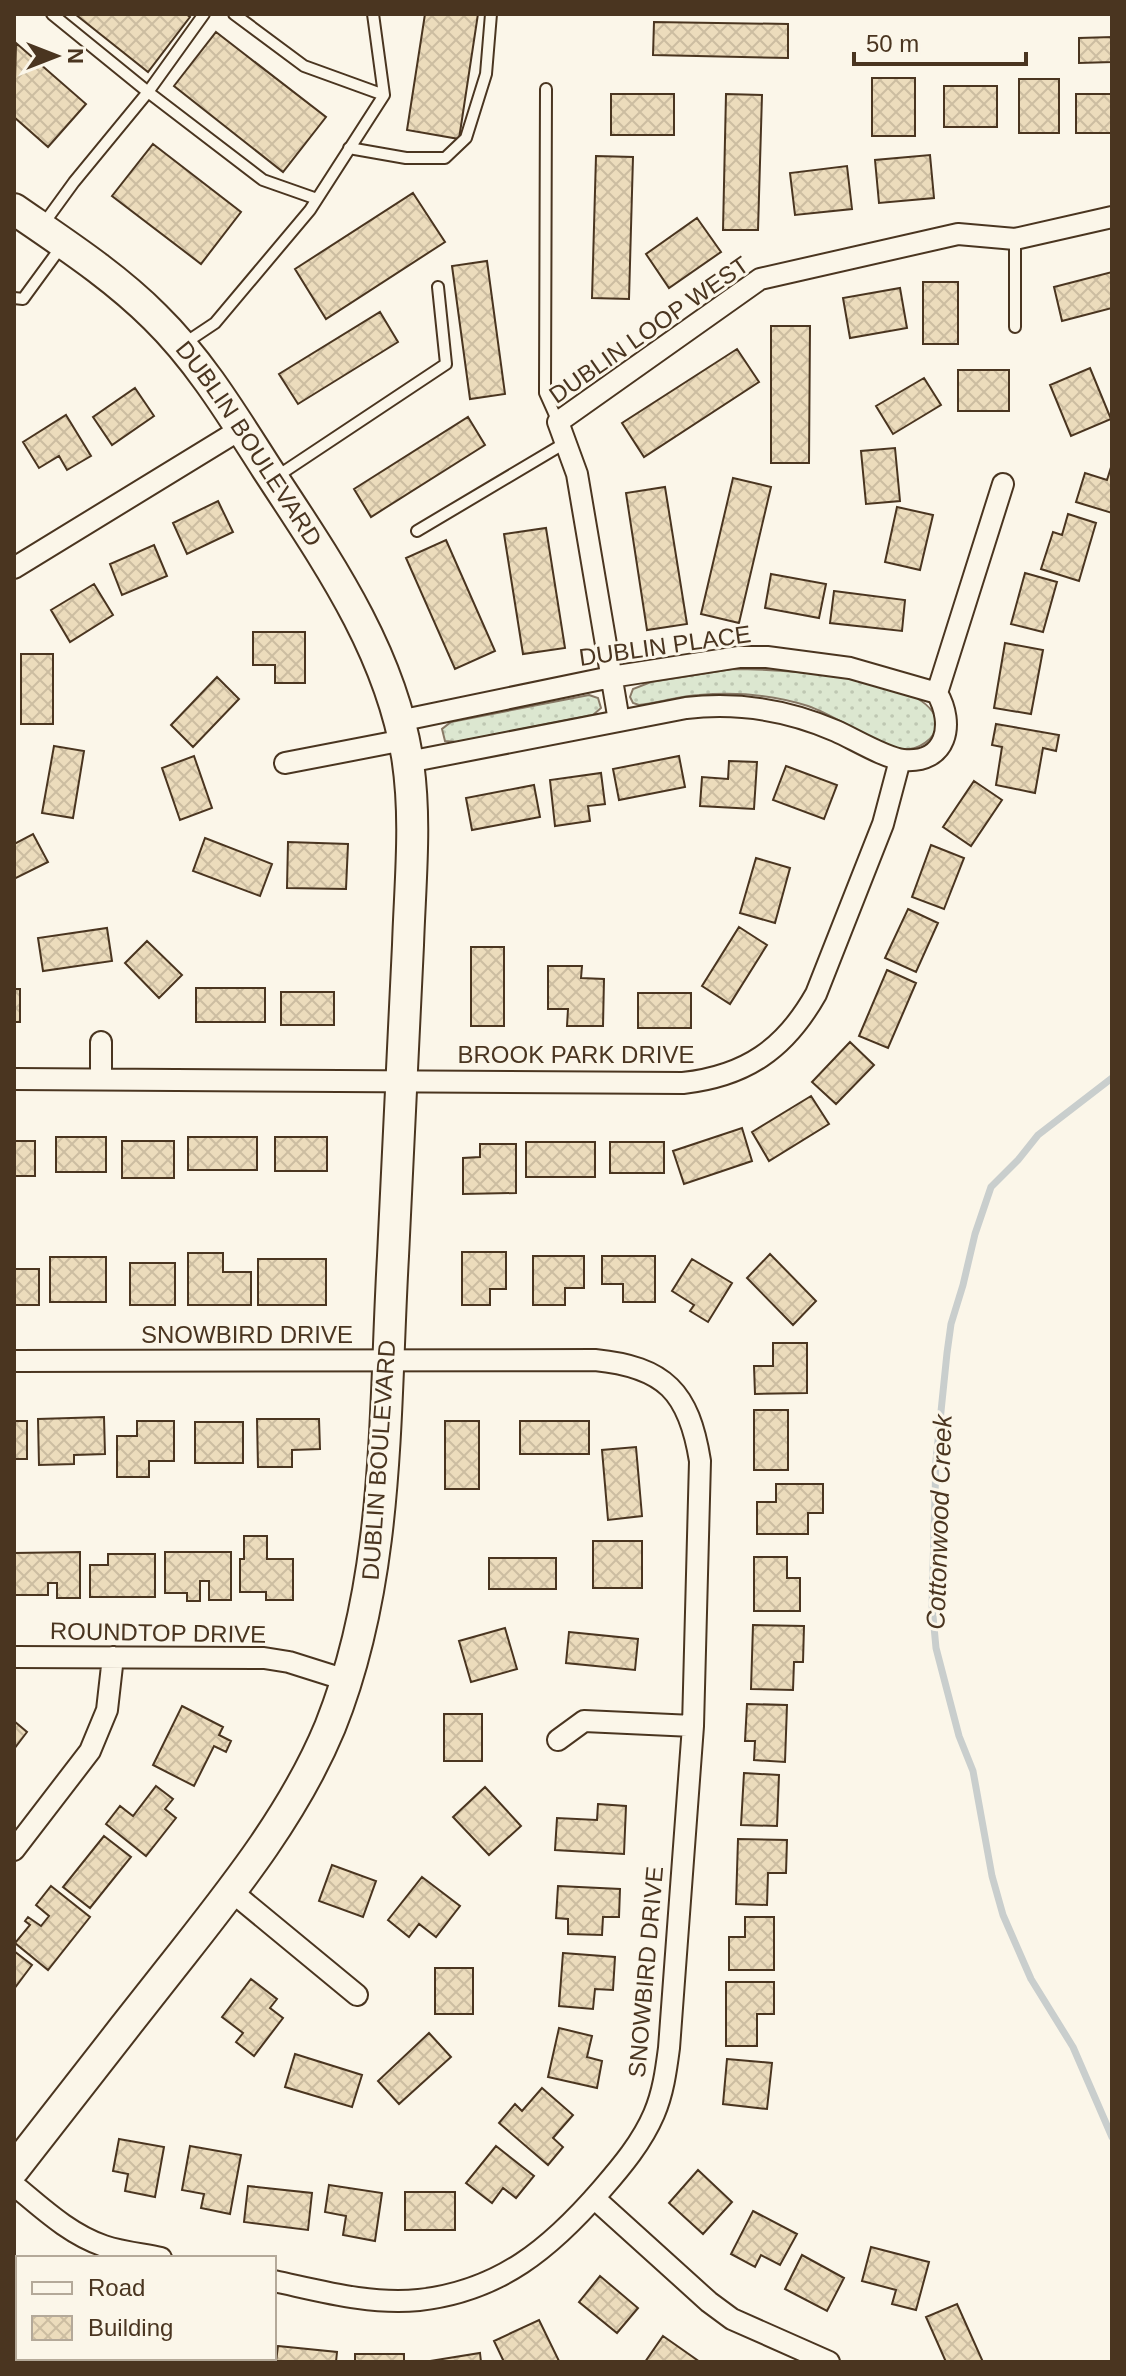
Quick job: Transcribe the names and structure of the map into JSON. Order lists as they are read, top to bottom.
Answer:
{
  "streets": {
    "main road": ["DUBLIN BOULEVARD"],
    "street": [
      "DUBLIN LOOP WEST",
      "DUBLIN PLACE",
      "BROOK PARK DRIVE",
      "SNOWBIRD DRIVE",
      "ROUNDTOP DRIVE"
    ]
  },
  "crossings": [
    ["DUBLIN LOOP WEST", "DUBLIN PLACE"],
    ["DUBLIN BOULEVARD", "DUBLIN PLACE"],
    ["DUBLIN BOULEVARD", "BROOK PARK DRIVE"],
    ["DUBLIN BOULEVARD", "SNOWBIRD DRIVE"],
    ["DUBLIN BOULEVARD", "ROUNDTOP DRIVE"]
  ],
  "water": ["Cottonwood Creek"],
  "legend": ["Road", "Building"],
  "scale_bar": "50 m",
  "north": "right"
}
